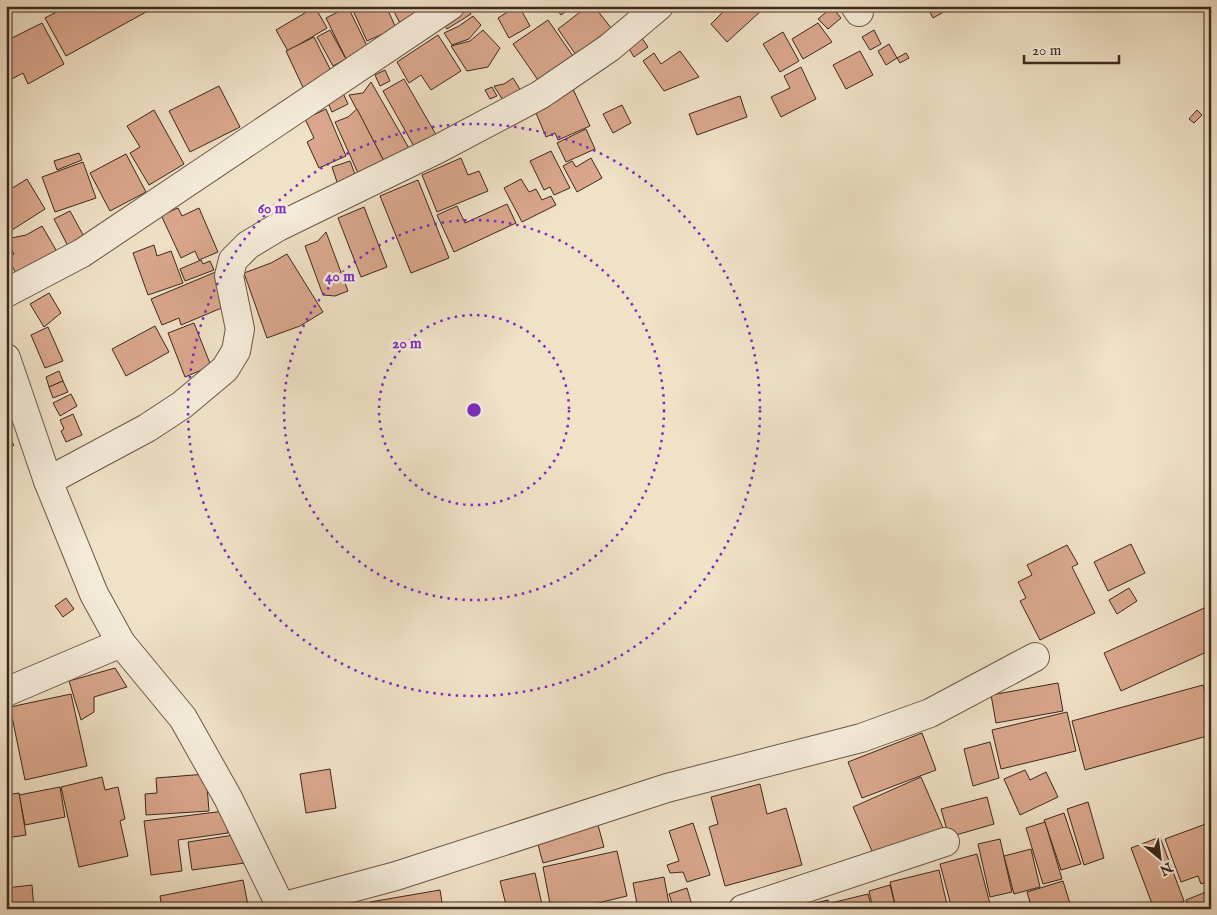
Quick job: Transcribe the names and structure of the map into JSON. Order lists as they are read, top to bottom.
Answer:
{
  "scale_bar": "20 m",
  "north": "bottom right",
  "rings": ["60 m", "40 m", "20 m"]
}
